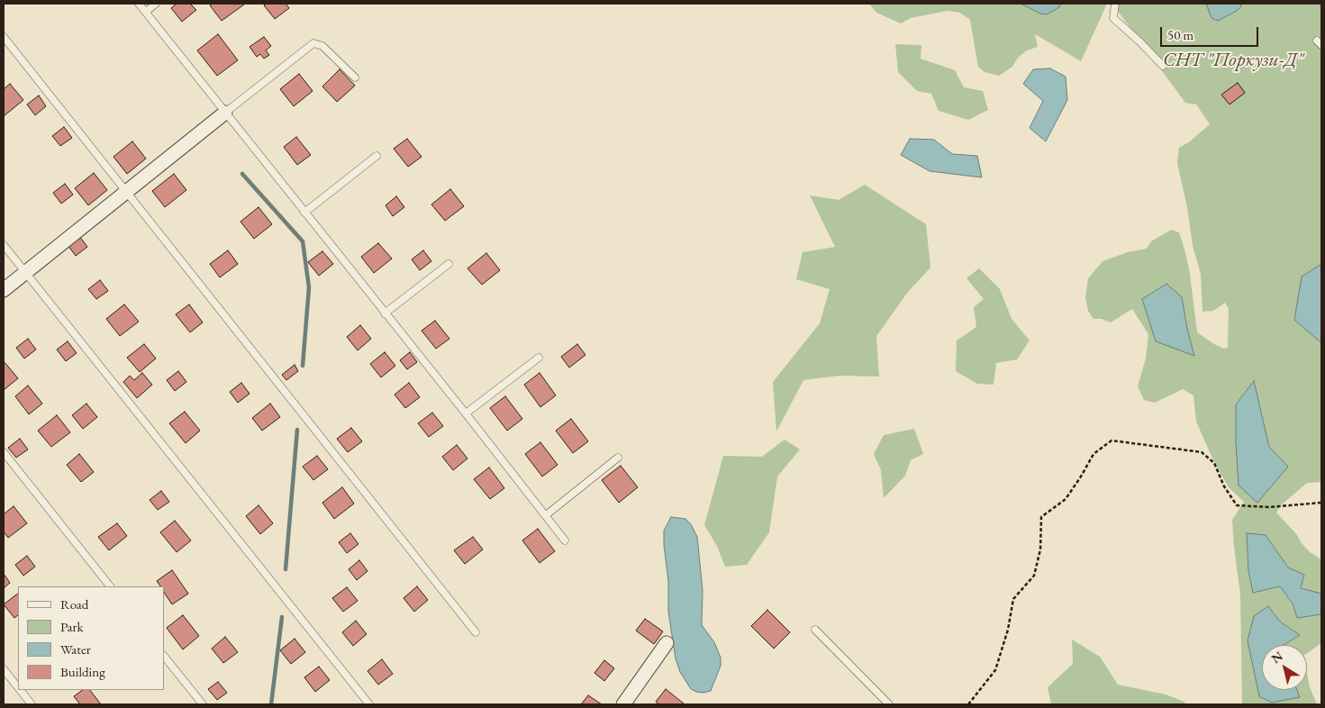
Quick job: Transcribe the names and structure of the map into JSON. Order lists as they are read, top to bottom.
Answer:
{
  "parks": ["СНТ \"Поркузи-Д\""],
  "legend": [
    "Road",
    "Park",
    "Water",
    "Building"
  ],
  "scale_bar": "50 m",
  "north": "top left"
}
